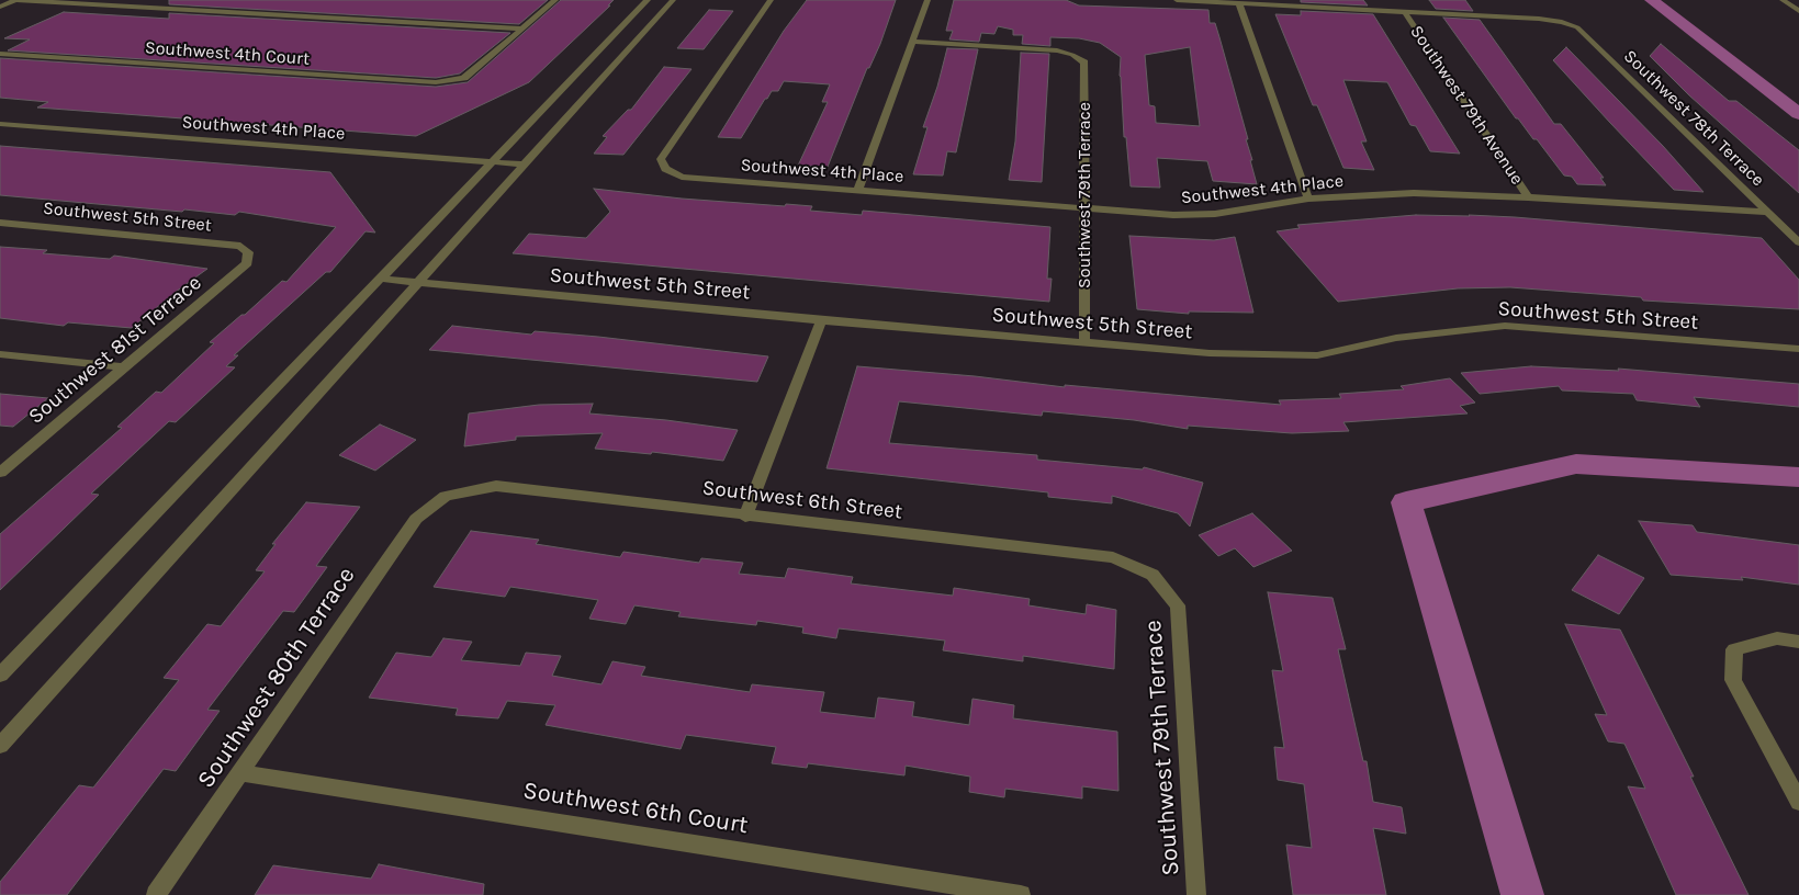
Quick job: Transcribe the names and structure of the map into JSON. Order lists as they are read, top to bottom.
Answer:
{
  "streets": {
    "street": [
      "Southwest 4th Court",
      "Southwest 79th Avenue",
      "Southwest 78th Terrace",
      "Southwest 4th Place",
      "Southwest 79th Terrace",
      "Southwest 5th Street",
      "Southwest 81st Terrace",
      "Southwest 6th Street",
      "Southwest 80th Terrace",
      "Southwest 6th Court"
    ]
  },
  "crossings": [
    ["Southwest 79th Avenue", "Southwest 78th Terrace"],
    ["Southwest 79th Avenue", "Southwest 4th Place"],
    ["Southwest 78th Terrace", "Southwest 4th Place"],
    ["Southwest 4th Place", "Southwest 79th Terrace"],
    ["Southwest 79th Terrace", "Southwest 5th Street"],
    ["Southwest 79th Terrace", "Southwest 6th Street"],
    ["Southwest 5th Street", "Southwest 81st Terrace"],
    ["Southwest 6th Street", "Southwest 80th Terrace"],
    ["Southwest 80th Terrace", "Southwest 6th Court"]
  ]
}
